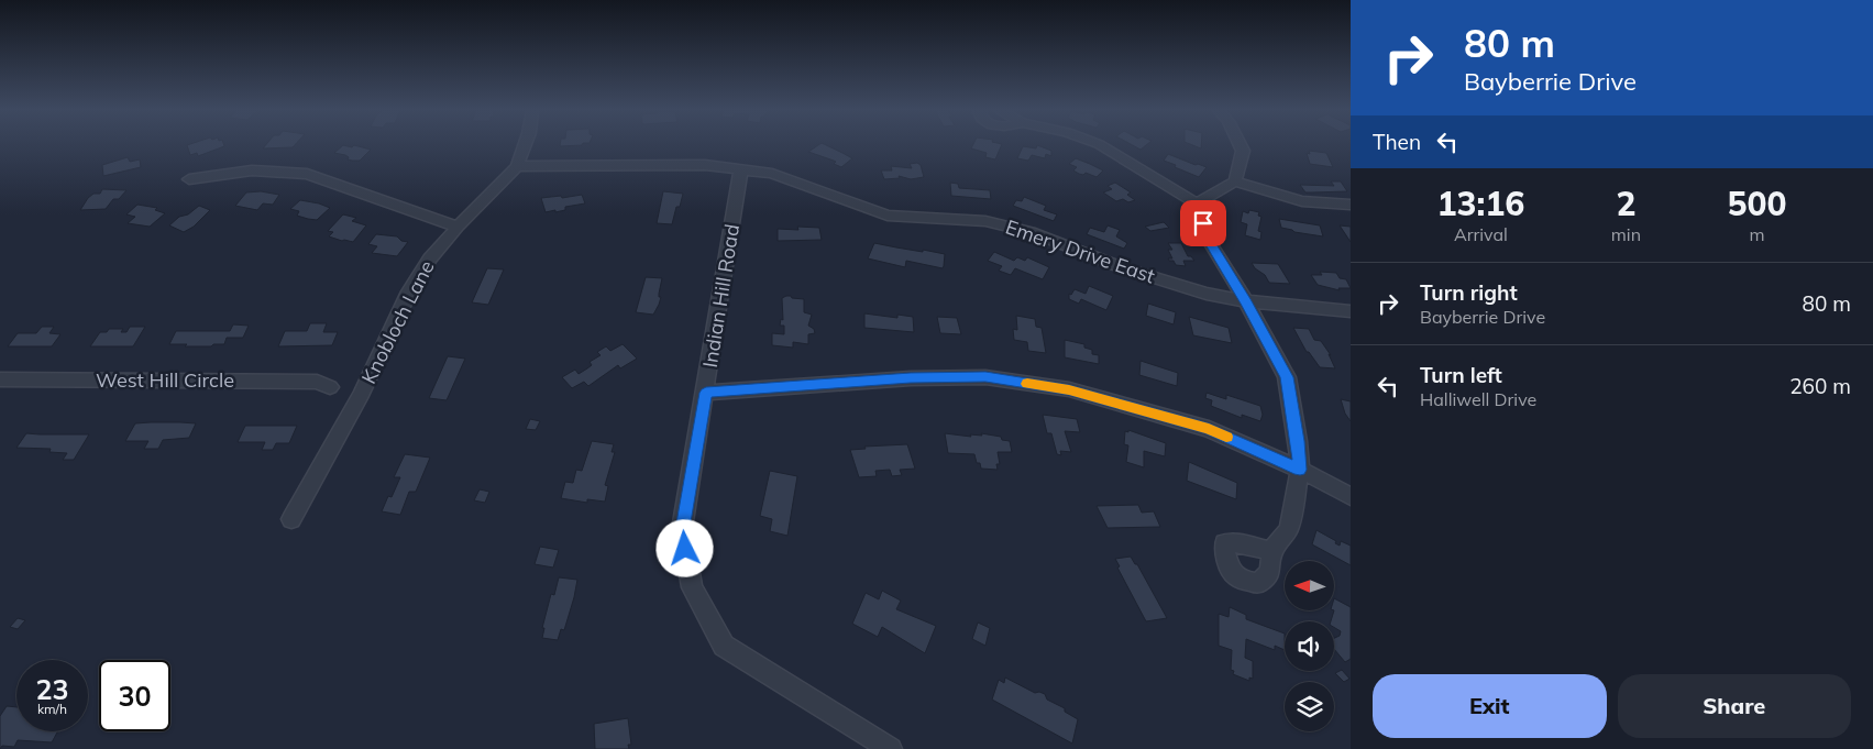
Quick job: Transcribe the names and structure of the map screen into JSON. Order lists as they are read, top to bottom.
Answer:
{
  "streets": {
    "street": [
      "Emery Drive East",
      "Indian Hill Road",
      "Knobloch Lane",
      "West Hill Circle"
    ]
  },
  "crossings": [
    ["Emery Drive East", "Indian Hill Road"],
    ["Emery Drive East", "Knobloch Lane"]
  ],
  "north": "left",
  "page": {
    "turn": ["80 m", "Bayberrie Drive"],
    "then": "Then",
    "eta": [
      "13:16",
      "Arrival",
      "2",
      "min",
      "500",
      "m"
    ],
    "list": [
      {
        "name": "Turn right",
        "note": "Bayberrie Drive",
        "value": "80 m"
      },
      {
        "name": "Turn left",
        "note": "Halliwell Drive",
        "value": "260 m"
      }
    ],
    "speed": "23 km/h",
    "limit": "30",
    "buttons": ["Exit", "Share"]
  }
}
